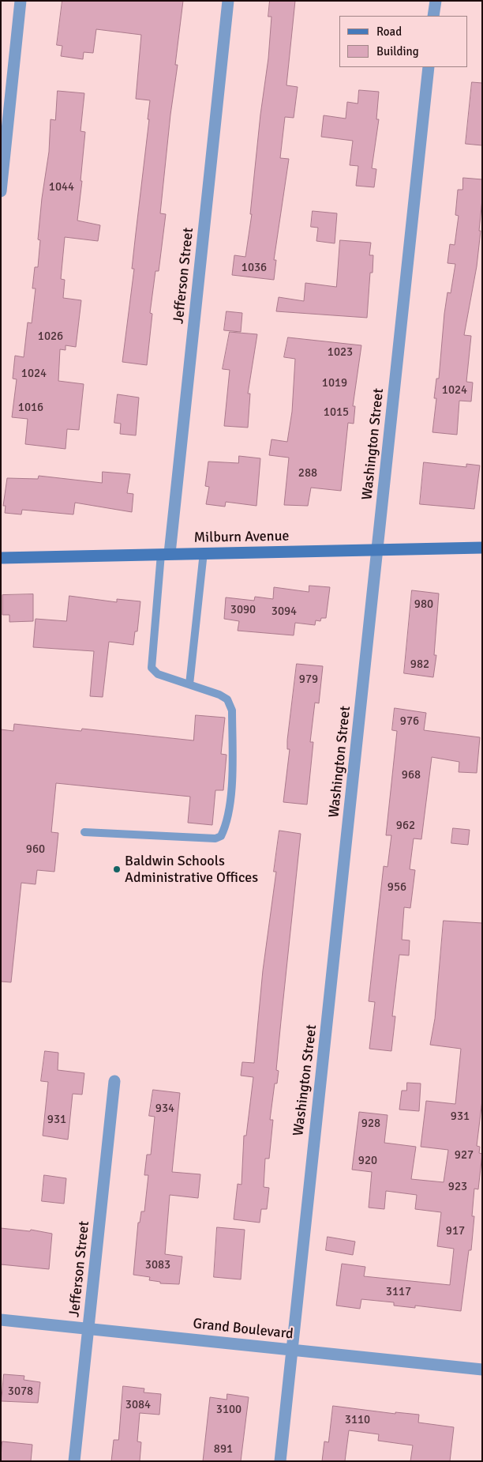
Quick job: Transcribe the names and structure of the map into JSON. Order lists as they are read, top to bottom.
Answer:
{
  "streets": {
    "main road": ["Milburn Avenue"],
    "street": ["Jefferson Street", "Washington Street", "Grand Boulevard"]
  },
  "crossings": [
    ["Jefferson Street", "Milburn Avenue"],
    ["Jefferson Street", "Grand Boulevard"],
    ["Washington Street", "Milburn Avenue"],
    ["Washington Street", "Grand Boulevard"]
  ],
  "places": ["Baldwin Schools Administrative Offices"],
  "house_numbers": [
    "1044",
    "1036",
    "1026",
    "1023",
    "1024",
    "1019",
    "1024",
    "1016",
    "1015",
    "288",
    "980",
    "3090",
    "3094",
    "982",
    "979",
    "976",
    "968",
    "962",
    "960",
    "956",
    "934",
    "931",
    "931",
    "928",
    "927",
    "920",
    "923",
    "917",
    "3083",
    "3117",
    "3078",
    "3084",
    "3100",
    "3110",
    "891"
  ],
  "legend": ["Road", "Building"]
}
